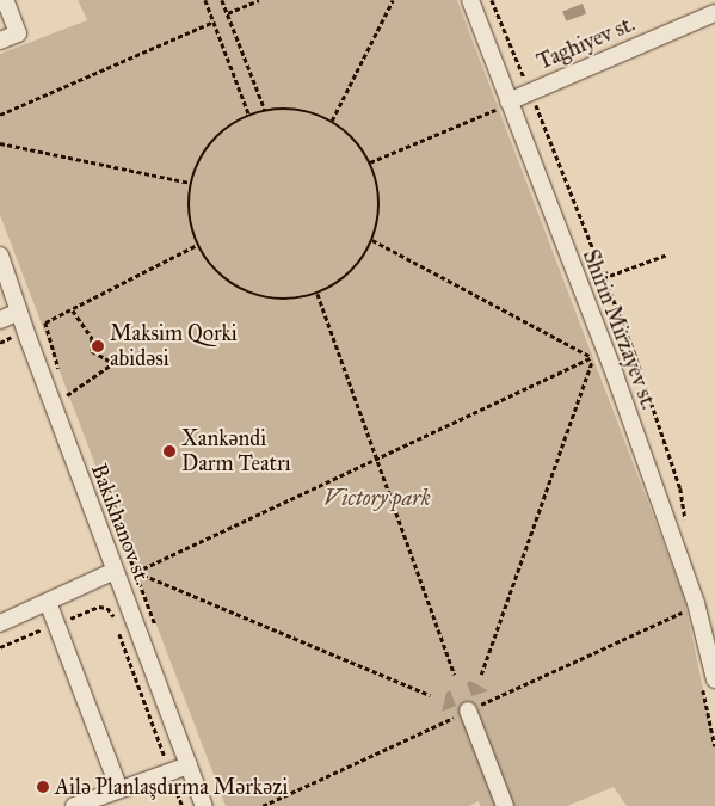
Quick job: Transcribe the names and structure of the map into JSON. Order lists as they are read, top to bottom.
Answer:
{
  "streets": {
    "street": ["Taghiyev st.", "Shirin Mirzayev st.", "Bakikhanov st."]
  },
  "crossings": [
    ["Taghiyev st.", "Shirin Mirzayev st."]
  ],
  "parks": ["Victory park"],
  "places": ["Maksim Qorki abidəsi", "Xankəndi Darm Teatrı", "Ailə Planlaşdırma Mərkəzi"]
}
